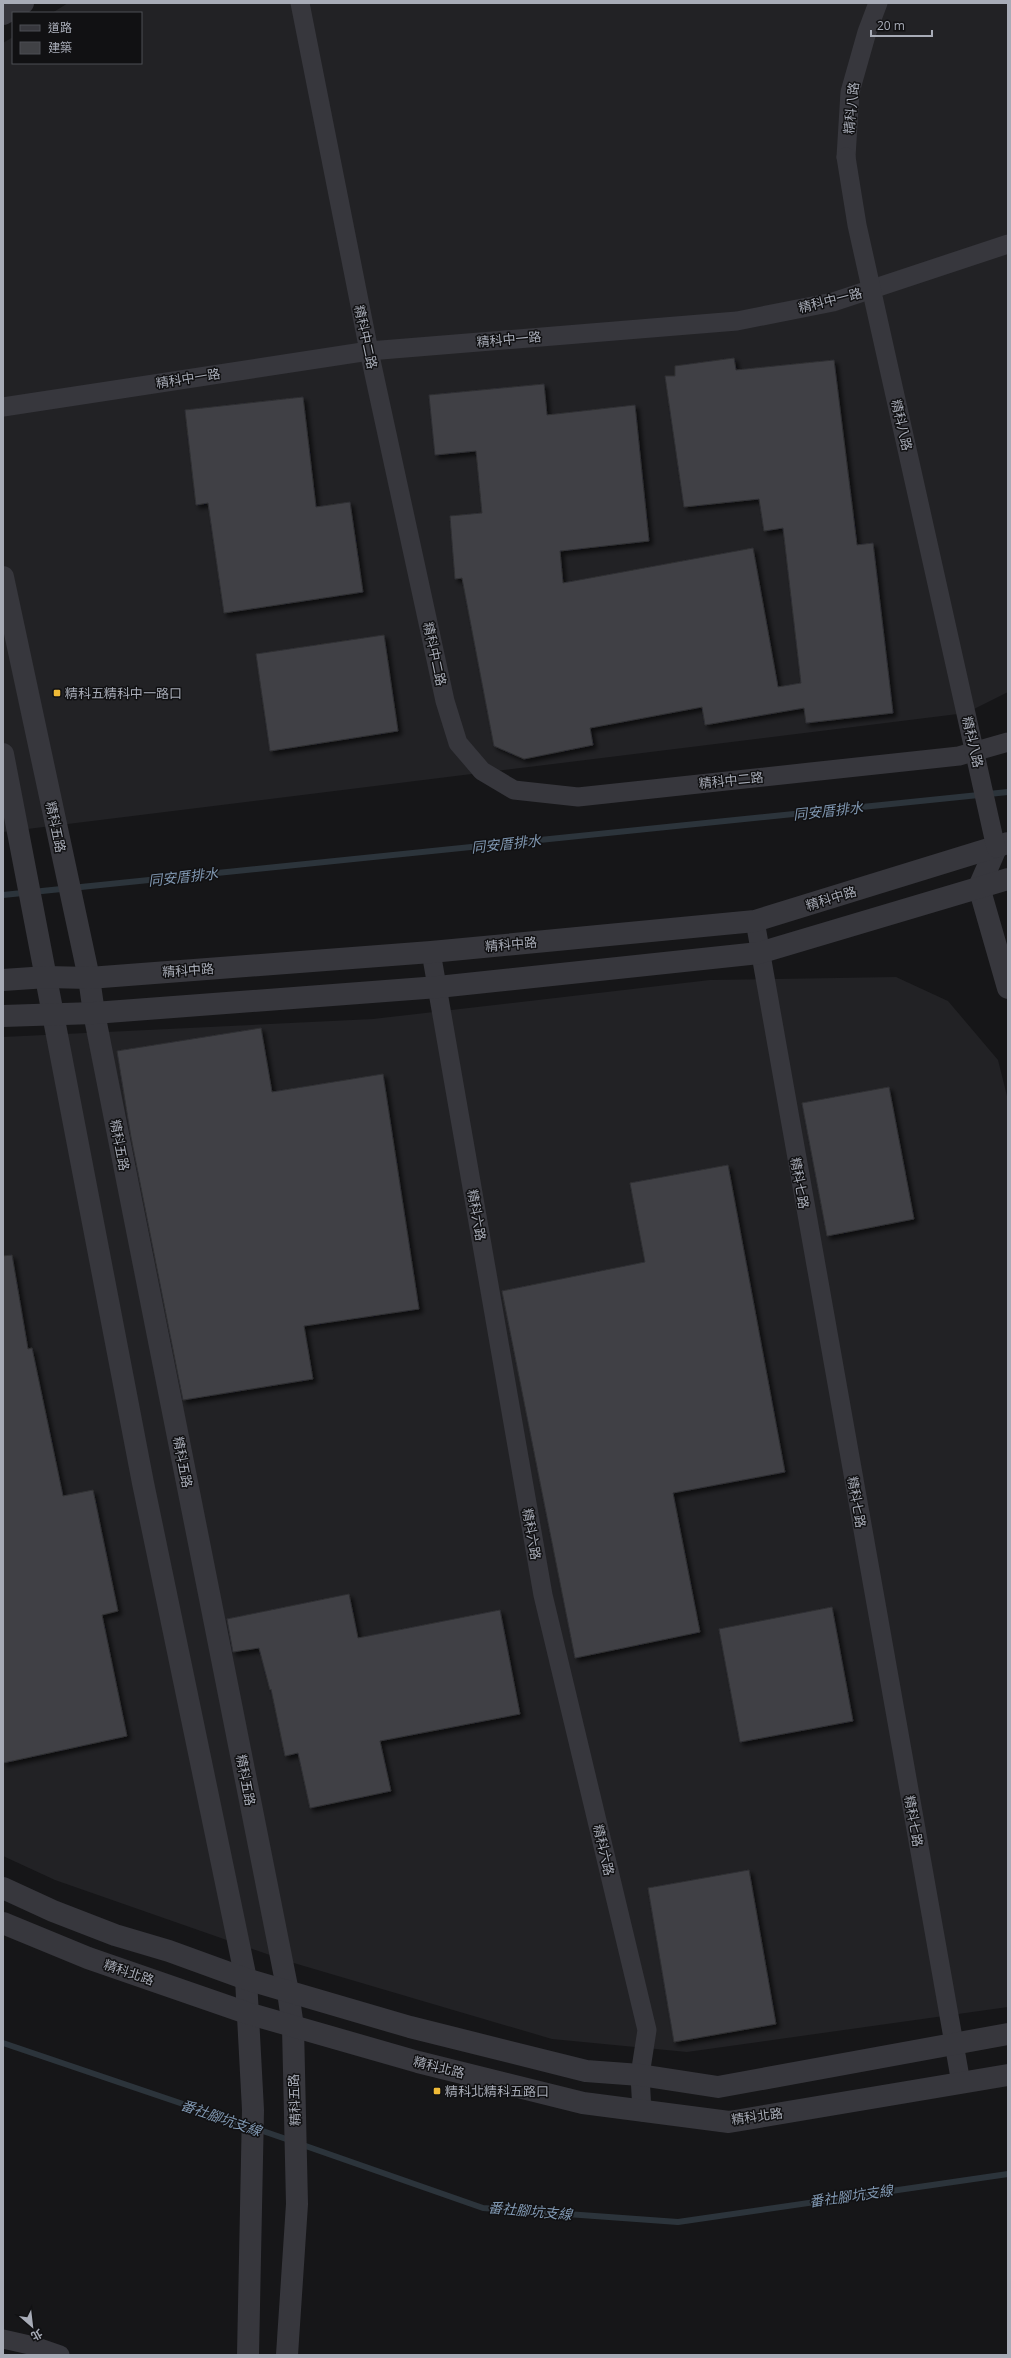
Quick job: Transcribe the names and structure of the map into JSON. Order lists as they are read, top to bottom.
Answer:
{
  "streets": {
    "street": [
      "精科八路",
      "精科中一路",
      "精科中二路",
      "精科五路",
      "精科中路",
      "精科七路",
      "精科六路",
      "精科北路"
    ]
  },
  "crossings": [
    ["精科八路", "精科中路"],
    ["精科中一路", "精科中二路"],
    ["精科五路", "精科中路"],
    ["精科五路", "精科北路"],
    ["精科中路", "精科七路"],
    ["精科中路", "精科六路"],
    ["精科七路", "精科北路"],
    ["精科六路", "精科北路"]
  ],
  "water": ["同安厝排水", "番社腳坑支線"],
  "places": {
    "transit": ["精科五精科中一路口", "精科北精科五路口"]
  },
  "legend": ["道路", "建築"],
  "scale_bar": "20 m",
  "north": "bottom right"
}
